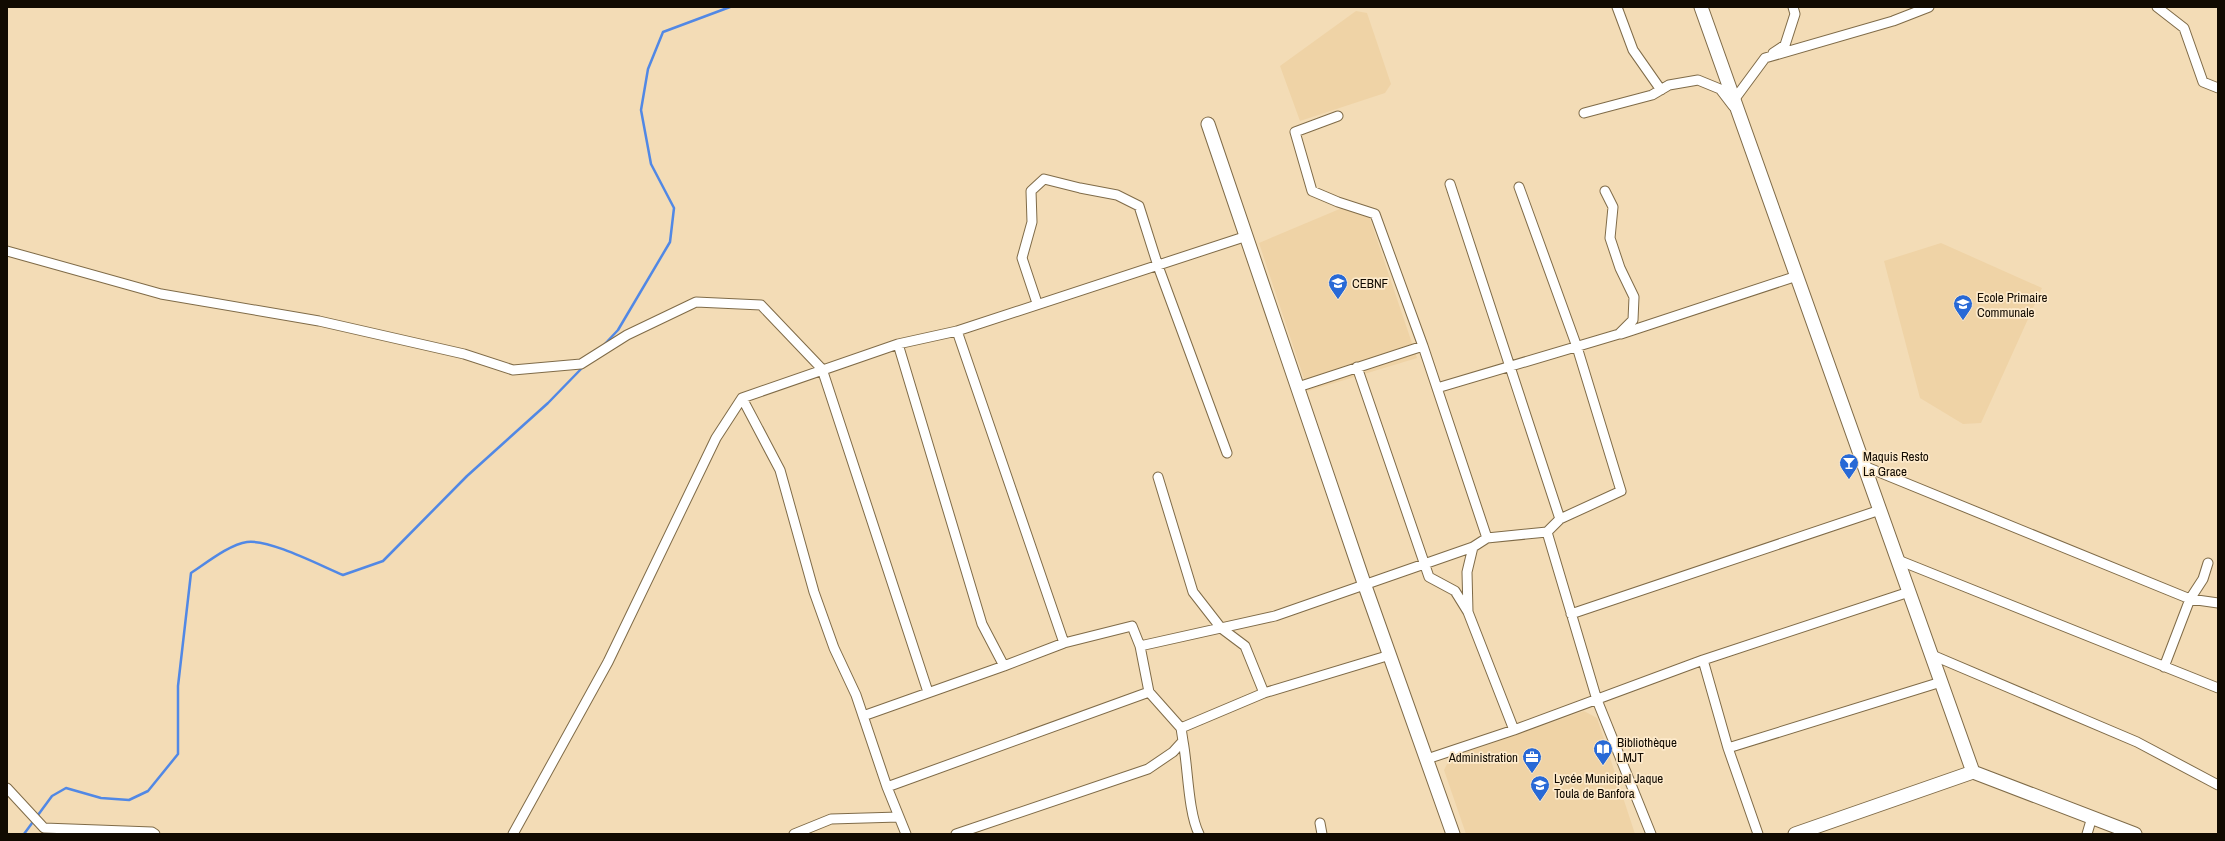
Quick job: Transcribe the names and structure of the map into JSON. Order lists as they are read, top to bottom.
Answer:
{
  "places": {
    "school or university": ["CEBNF", "Ecole Primaire Communale", "Lycée Municipal Jaque Toula de Banfora"],
    "bar": ["Maquis Resto La Grace"],
    "library": ["Bibliothèque LMJT"],
    "office": ["Administration"]
  }
}
